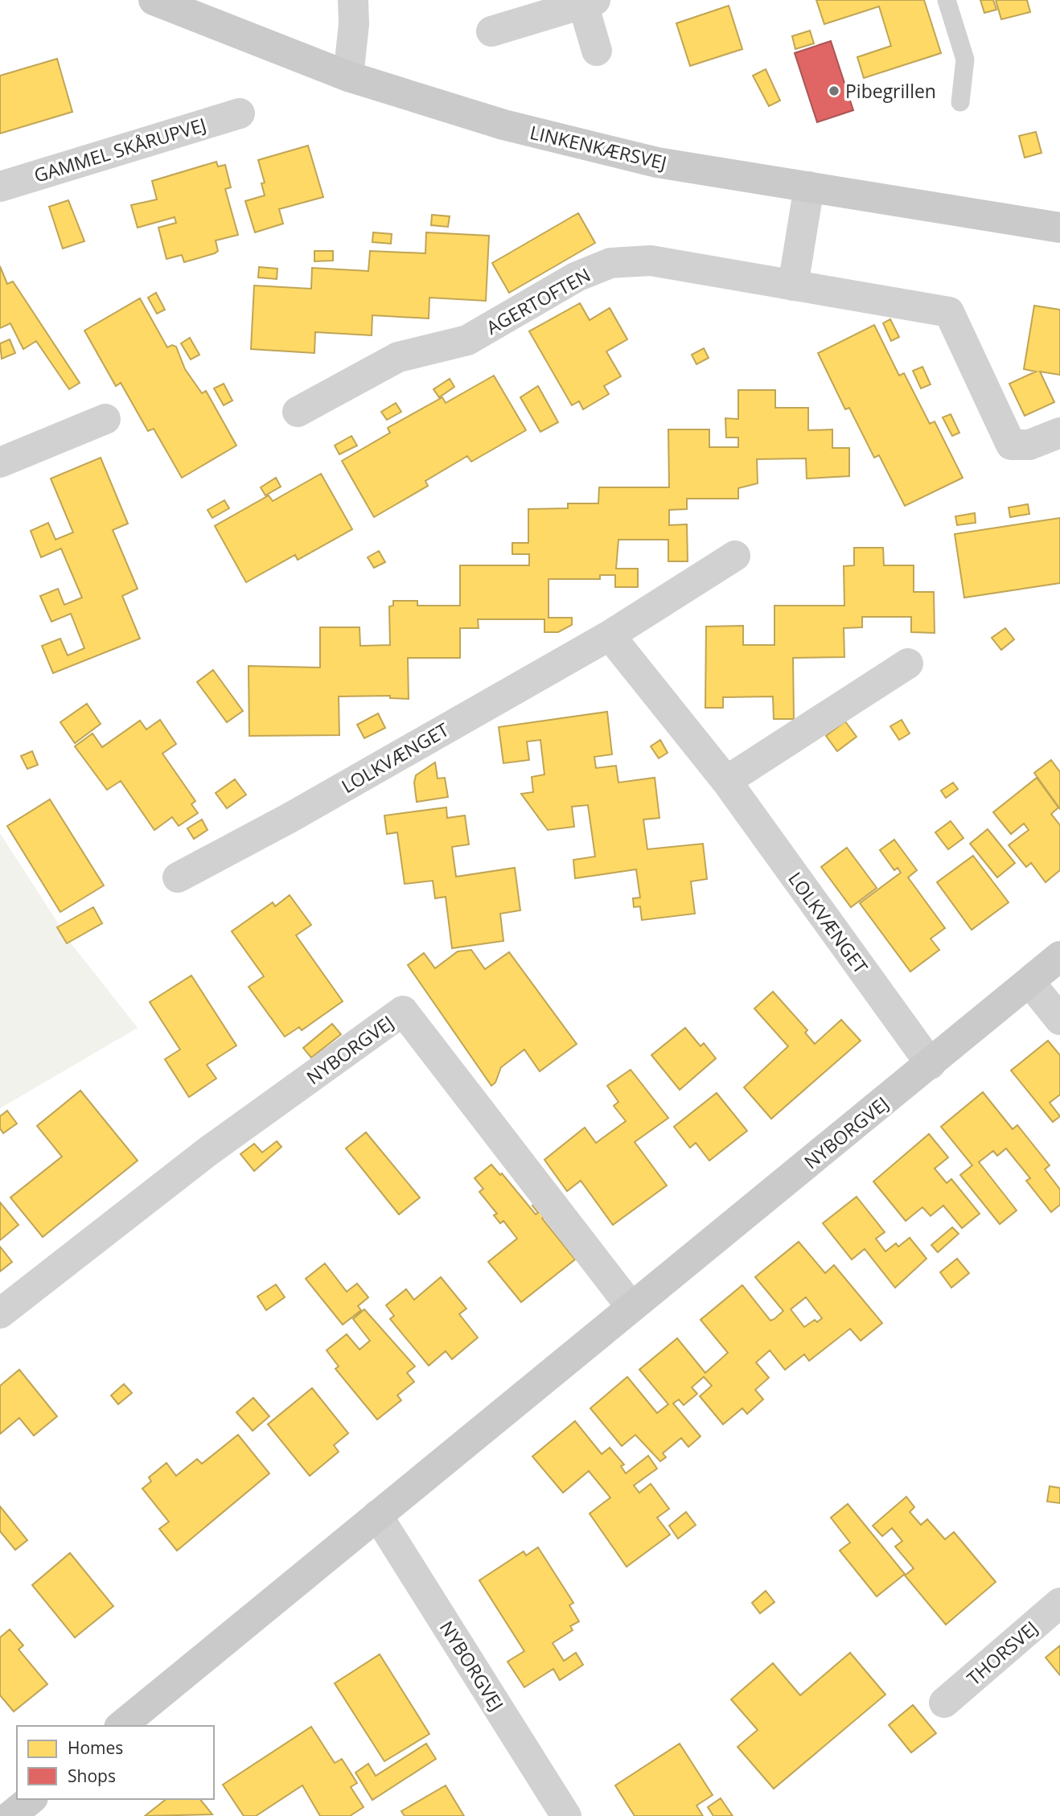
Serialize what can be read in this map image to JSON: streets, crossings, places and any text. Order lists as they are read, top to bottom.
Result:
{
  "streets": {
    "street": [
      "LINKENKÆRSVEJ",
      "GAMMEL SKÅRUPVEJ",
      "AGERTOFTEN",
      "LOLKVÆNGET",
      "NYBORGVEJ",
      "THORSVEJ"
    ]
  },
  "crossings": [
    ["LOLKVÆNGET", "NYBORGVEJ"]
  ],
  "places": ["Pibegrillen"],
  "legend": ["Homes", "Shops"]
}
